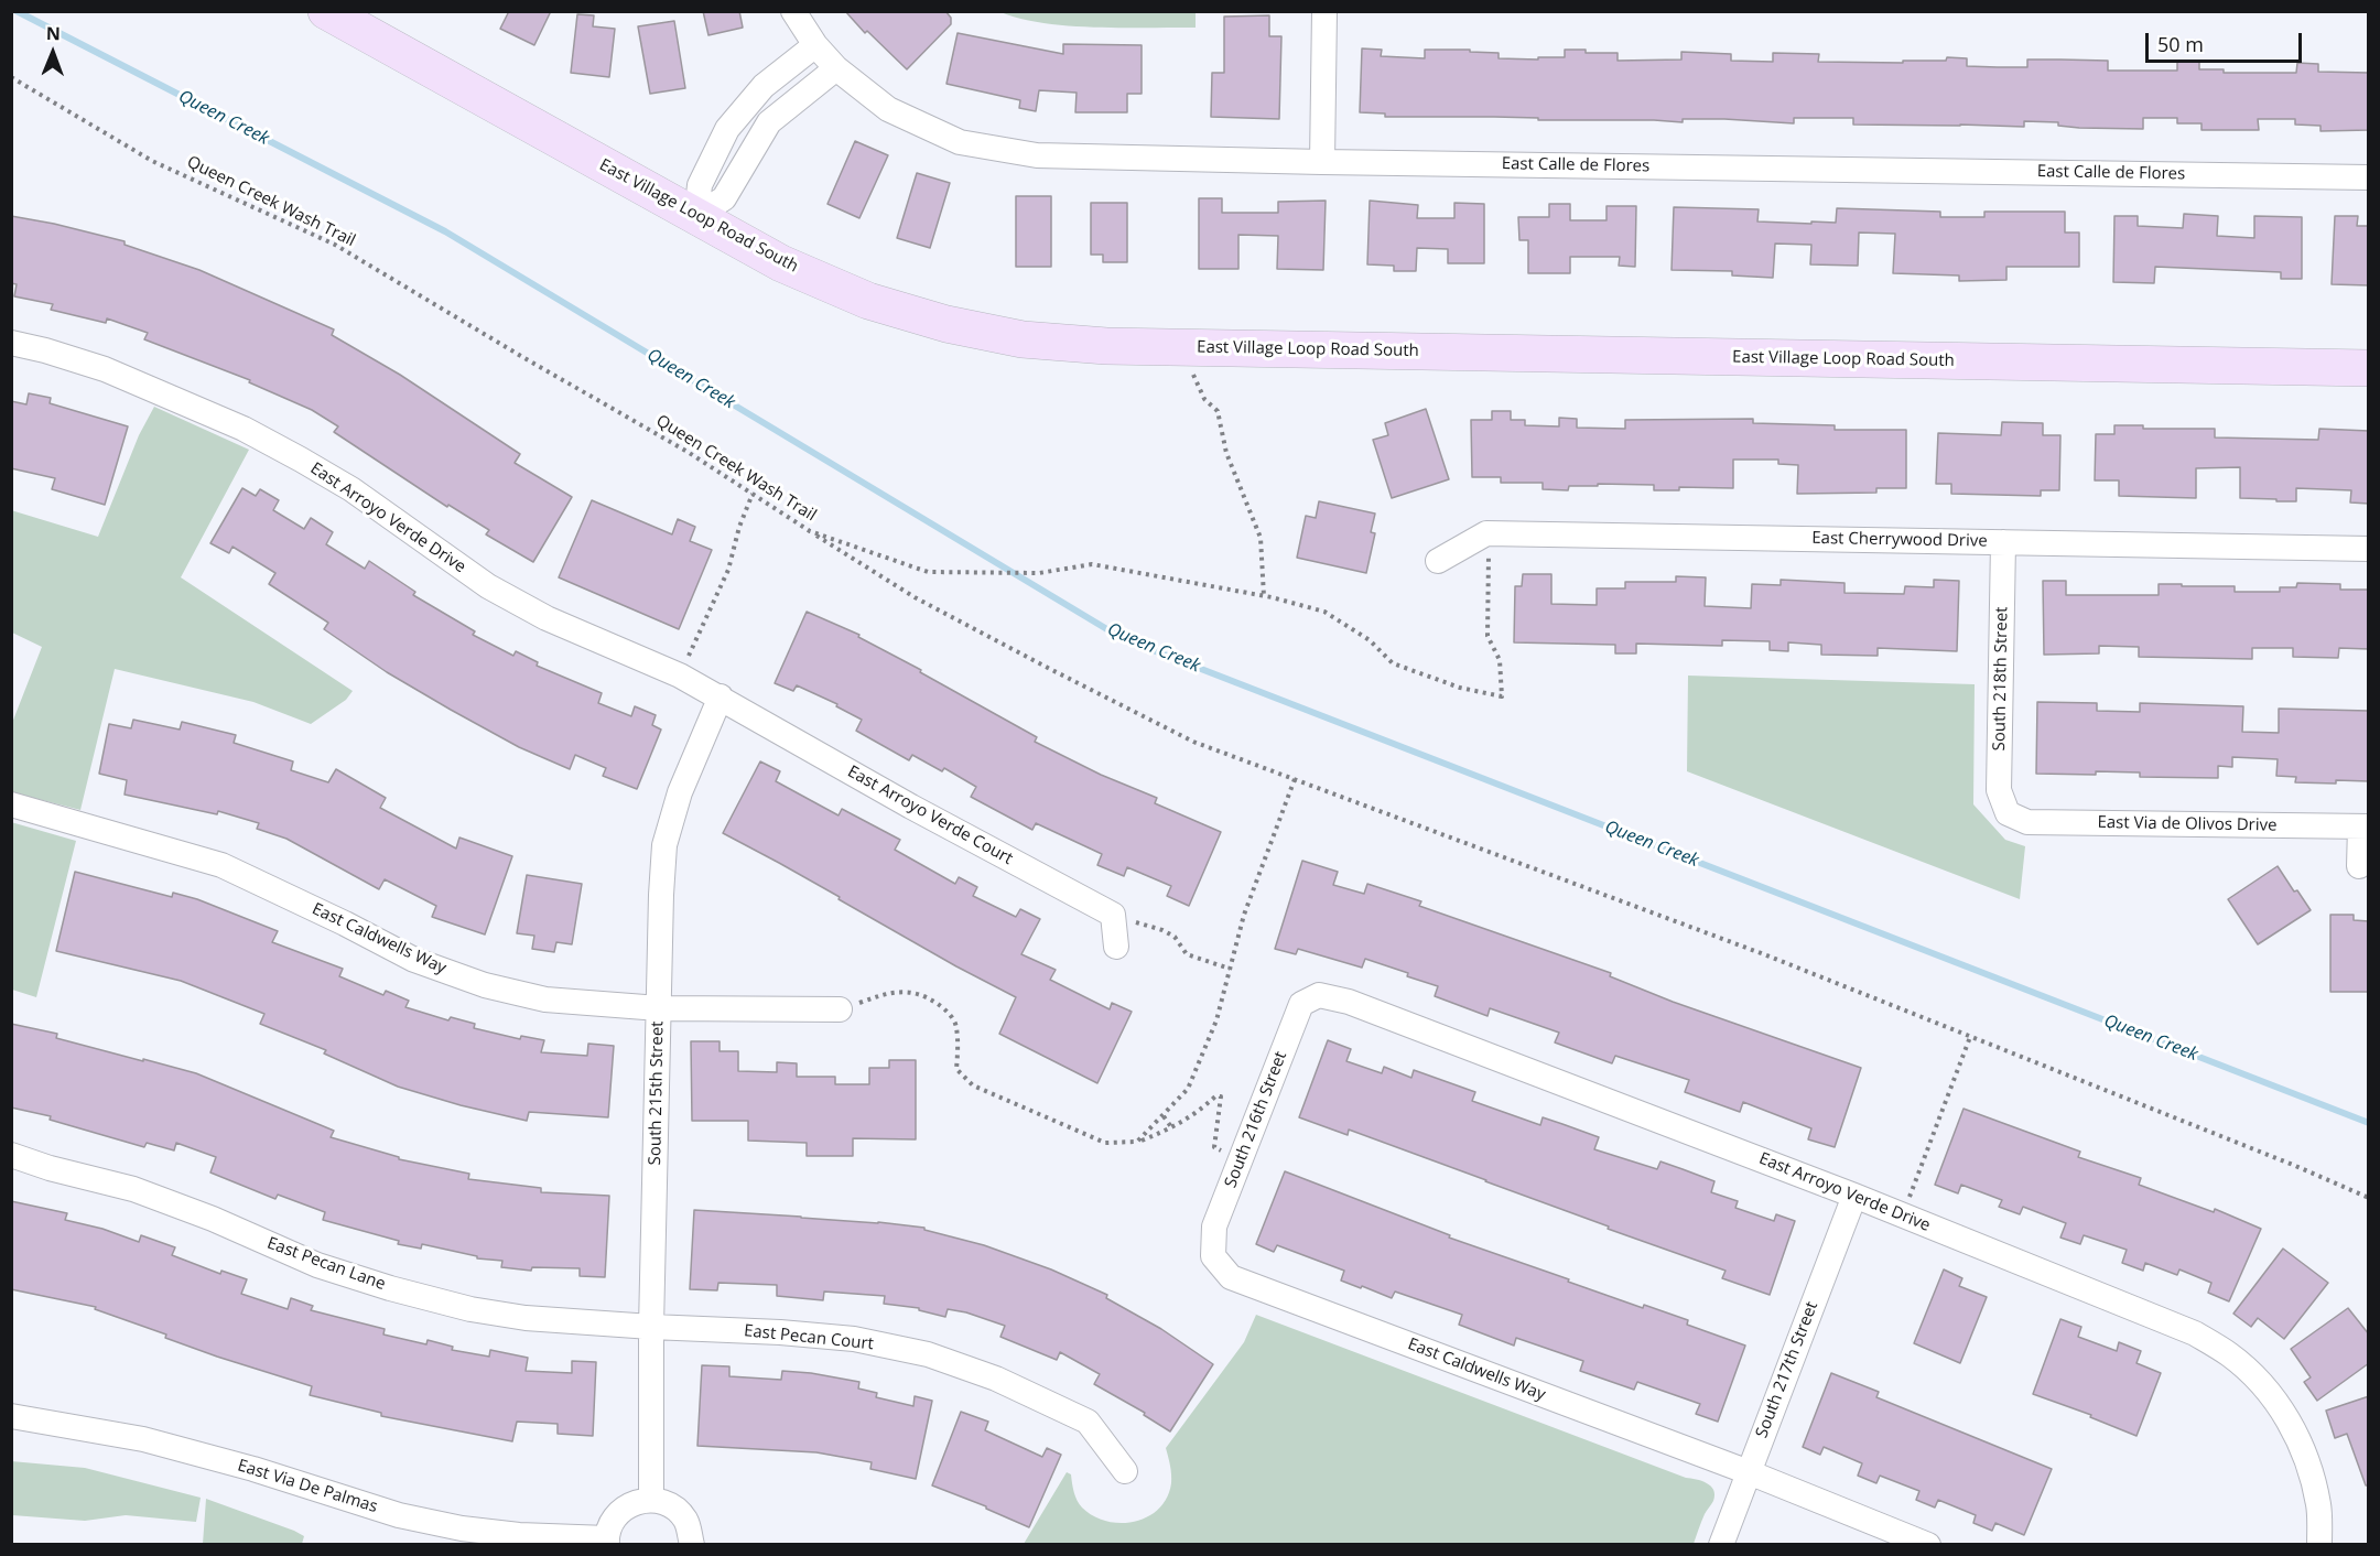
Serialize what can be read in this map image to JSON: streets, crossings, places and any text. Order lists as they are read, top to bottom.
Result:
{
  "streets": {
    "street": [
      "East Calle de Flores",
      "East Village Loop Road South",
      "East Arroyo Verde Drive",
      "East Cherrywood Drive",
      "South 218th Street",
      "East Arroyo Verde Court",
      "East Via de Olivos Drive",
      "East Caldwells Way",
      "South 215th Street",
      "South 216th Street",
      "East Pecan Lane",
      "East Pecan Court",
      "South 217th Street",
      "East Via De Palmas"
    ],
    "path": ["Queen Creek Wash Trail"]
  },
  "crossings": [
    ["Queen Creek Wash Trail", "East Cherrywood Drive"],
    ["East Arroyo Verde Drive", "East Arroyo Verde Court"],
    ["East Arroyo Verde Drive", "South 215th Street"],
    ["East Arroyo Verde Drive", "South 216th Street"],
    ["East Arroyo Verde Drive", "South 217th Street"],
    ["East Cherrywood Drive", "South 218th Street"],
    ["South 218th Street", "East Via de Olivos Drive"],
    ["East Arroyo Verde Court", "South 215th Street"],
    ["East Caldwells Way", "South 215th Street"],
    ["East Caldwells Way", "South 216th Street"],
    ["East Caldwells Way", "South 217th Street"],
    ["South 215th Street", "East Pecan Lane"],
    ["South 215th Street", "East Pecan Court"],
    ["South 215th Street", "East Via De Palmas"],
    ["East Pecan Lane", "East Pecan Court"]
  ],
  "water": ["Queen Creek"],
  "scale_bar": "50 m",
  "north": "top"
}
